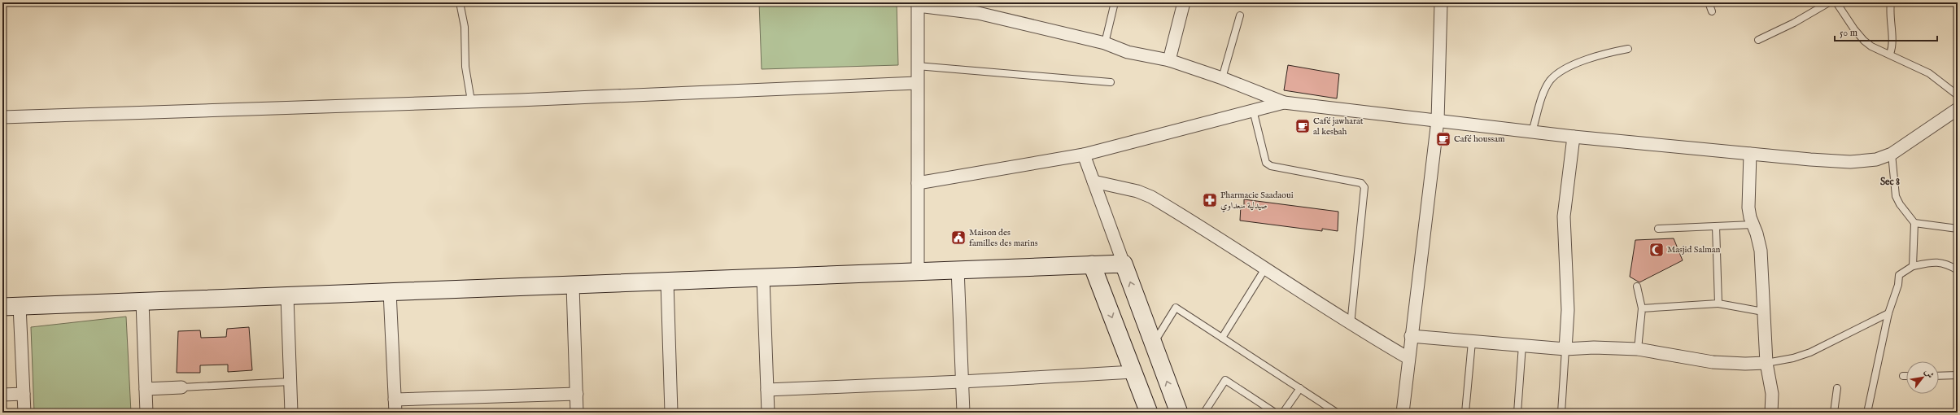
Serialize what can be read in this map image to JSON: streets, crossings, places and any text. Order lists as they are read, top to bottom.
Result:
{
  "districts": ["Sec 8"],
  "places": {
    "cafe": ["Café jawharat al kesbah", "Café houssam"],
    "pharmacy": ["Pharmacie Saadaoui صيدلية سعداوي"],
    "public building": ["Maison des familles des marins"],
    "mosque": ["Masjid Salman"]
  },
  "scale_bar": "50 m",
  "north": "top right"
}
